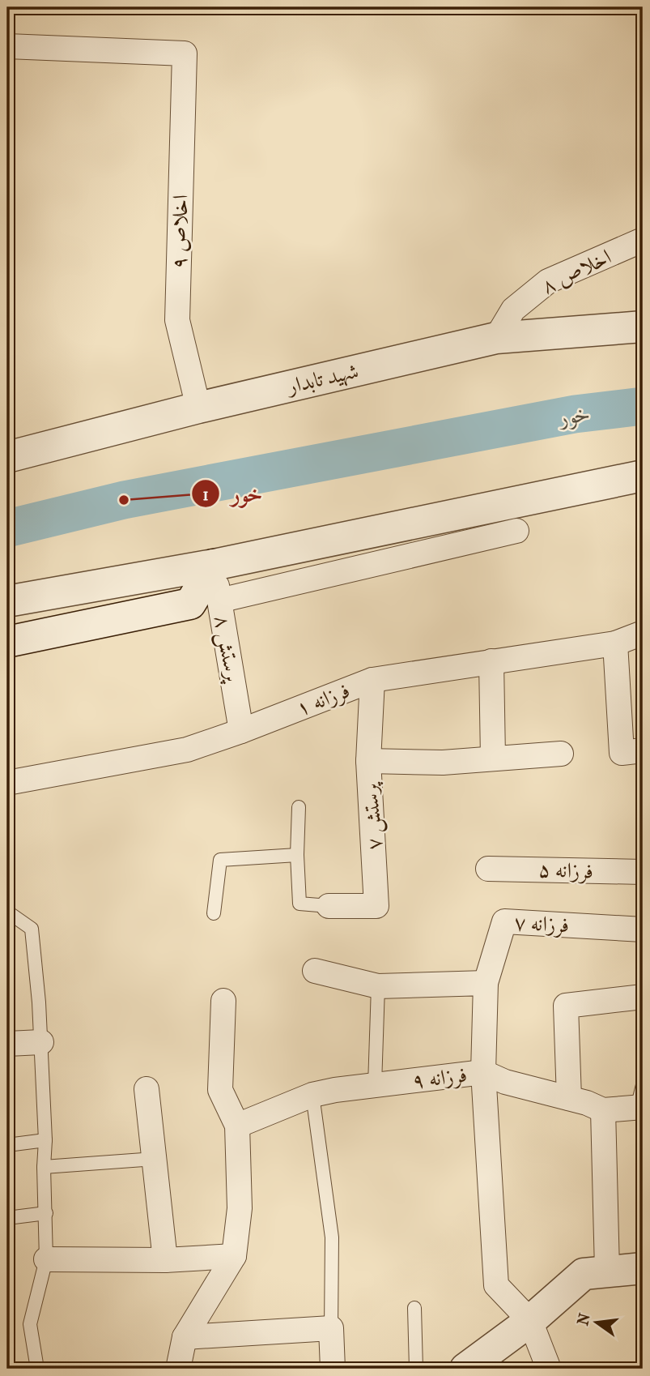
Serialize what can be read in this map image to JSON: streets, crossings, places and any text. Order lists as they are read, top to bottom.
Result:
{
  "streets": {
    "street": [
      "اخلاص ۹",
      "اخلاص ۸",
      "شهید تابدار",
      "پرستش ۸",
      "فرزانه ۱",
      "پرستش ۷",
      "فرزانه ۵",
      "فرزانه ۷",
      "فرزانه ۹"
    ]
  },
  "crossings": [
    ["اخلاص ۹", "شهید تابدار"],
    ["اخلاص ۸", "شهید تابدار"],
    ["پرستش ۸", "فرزانه ۱"],
    ["فرزانه ۱", "پرستش ۷"]
  ],
  "water": ["خور"],
  "places": ["خور"],
  "north": "left"
}
